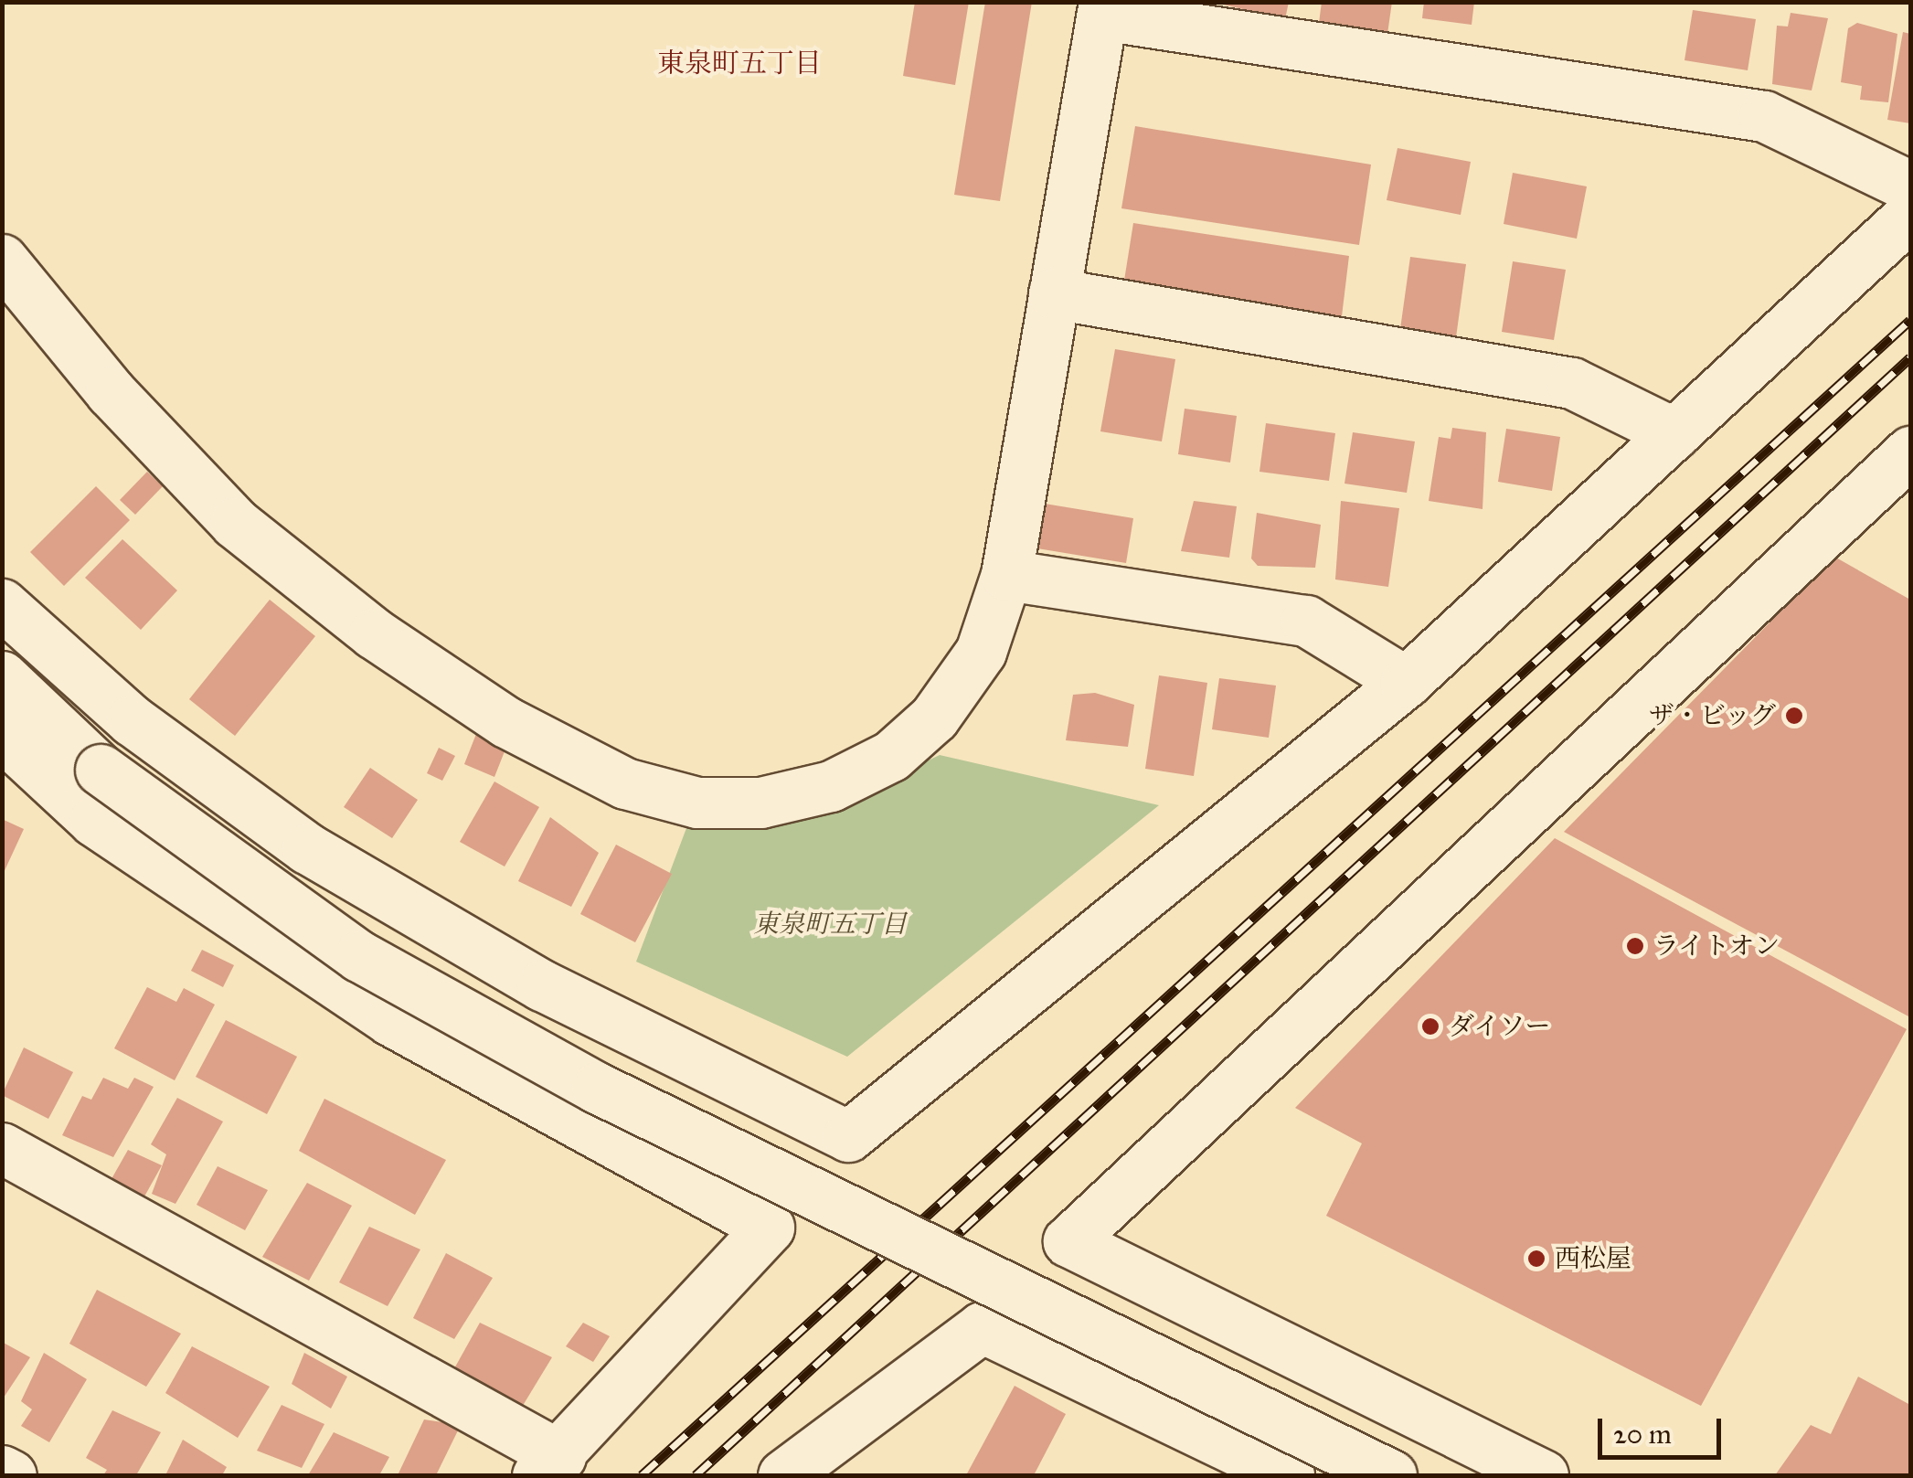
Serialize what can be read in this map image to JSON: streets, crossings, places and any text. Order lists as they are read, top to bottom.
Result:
{
  "districts": ["東泉町五丁目"],
  "parks": ["東泉町五丁目"],
  "places": [
    "ザ・ビッグ",
    "ライトオン",
    "ダイソー",
    "西松屋"
  ],
  "scale_bar": "20 m"
}
